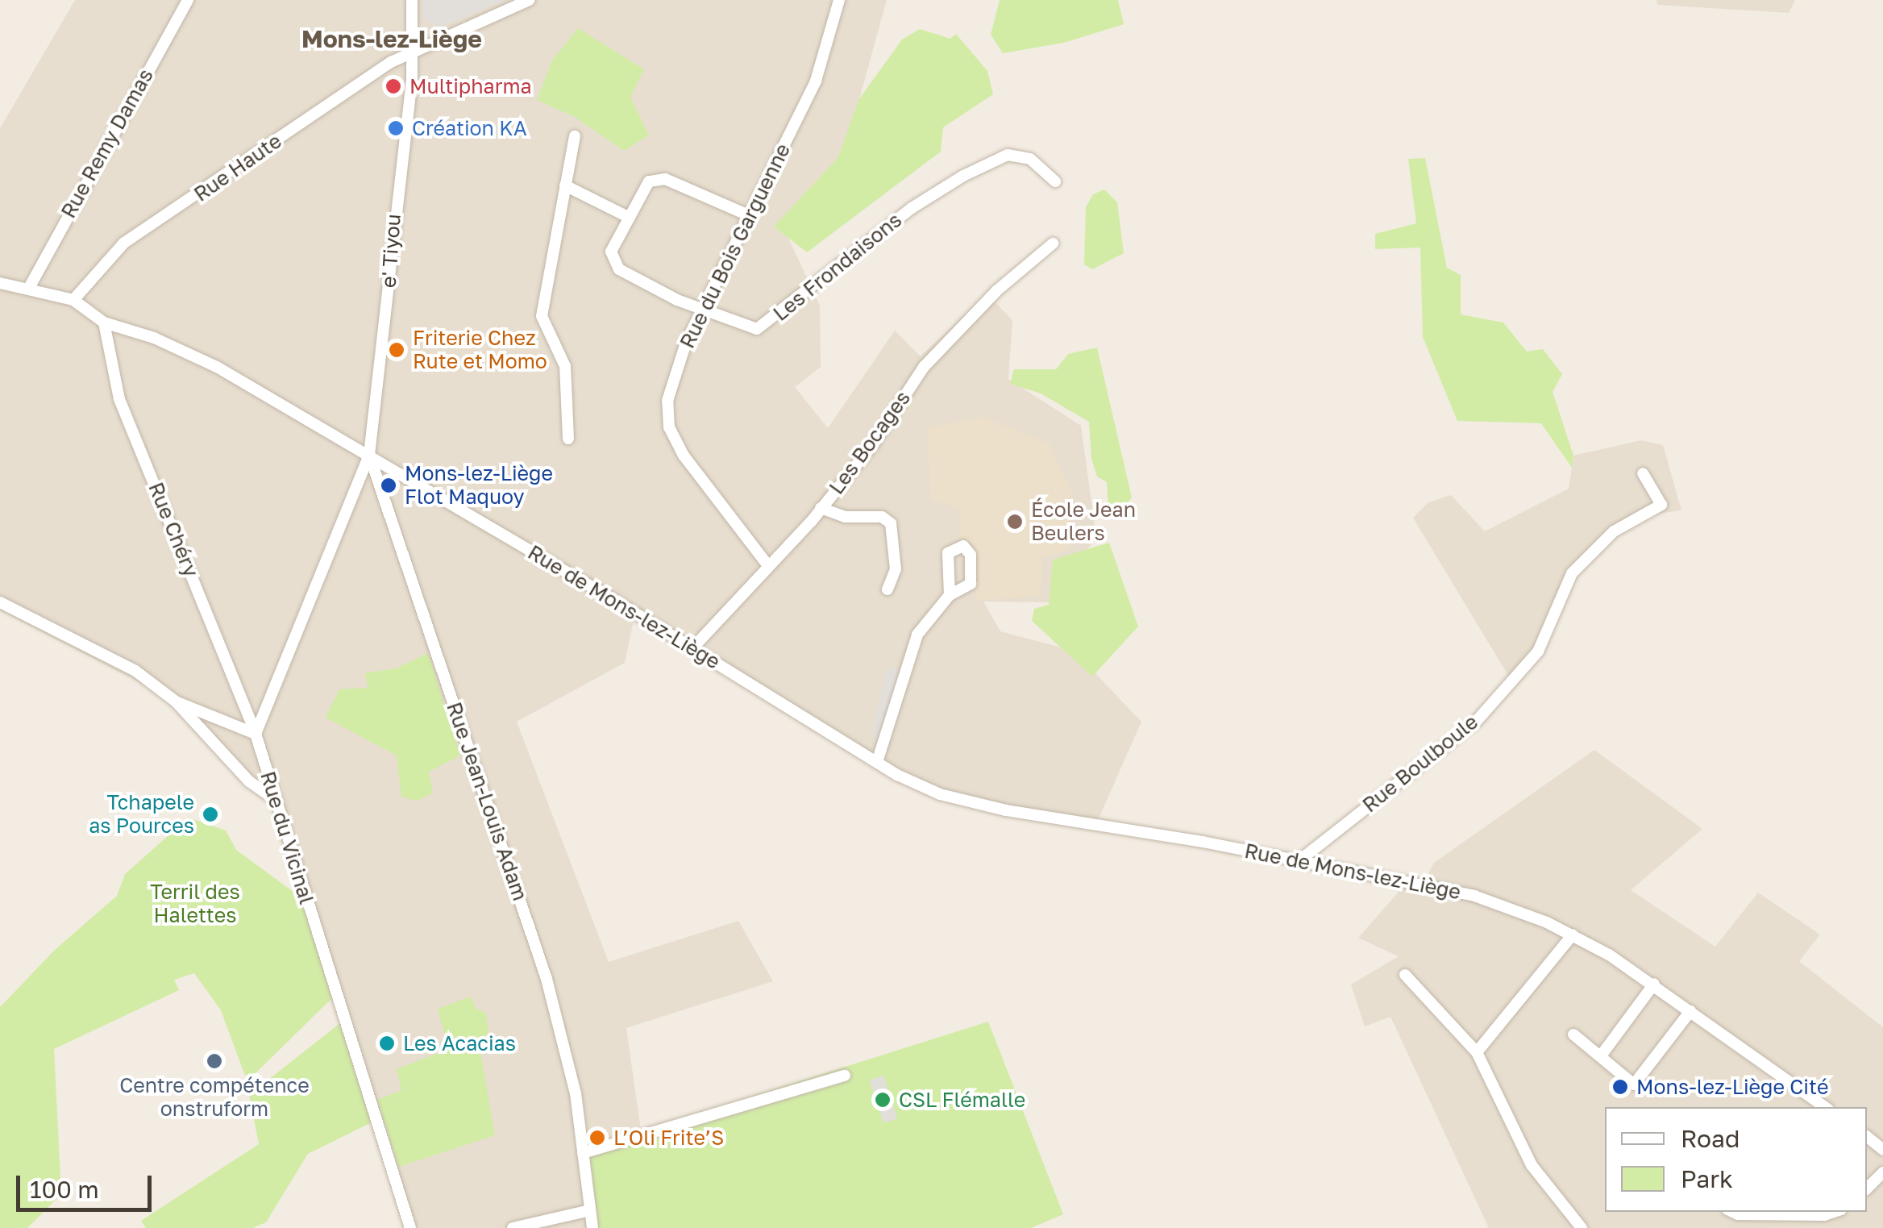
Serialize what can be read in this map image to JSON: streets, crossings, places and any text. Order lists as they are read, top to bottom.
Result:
{
  "streets": {
    "street": [
      "Rue Remy Damas",
      "Rue Haute",
      "Rue du Bois Garguenne",
      "e' Tiyou",
      "Les Frondaisons",
      "Les Bocages",
      "Rue Chéry",
      "Rue de Mons-lez-Liège",
      "Rue Boulboule",
      "Rue Jean-Louis Adam",
      "Rue du Vicinal"
    ]
  },
  "crossings": [
    ["Rue Haute", "e' Tiyou"],
    ["Rue du Bois Garguenne", "Les Frondaisons"],
    ["Rue du Bois Garguenne", "Les Bocages"],
    ["e' Tiyou", "Rue de Mons-lez-Liège"],
    ["e' Tiyou", "Rue Jean-Louis Adam"],
    ["Les Bocages", "Rue de Mons-lez-Liège"],
    ["Rue Chéry", "Rue de Mons-lez-Liège"],
    ["Rue Chéry", "Rue du Vicinal"],
    ["Rue de Mons-lez-Liège", "Rue Boulboule"],
    ["Rue de Mons-lez-Liège", "Rue Jean-Louis Adam"]
  ],
  "districts": ["Mons-lez-Liège"],
  "parks": ["Terril des Halettes"],
  "places": [
    "Multipharma",
    "Création KA",
    "Friterie Chez Rute et Momo",
    "Mons-lez-Liège Flot Maquoy",
    "École Jean Beulers",
    "Tchapele as Pources",
    "Les Acacias",
    "Centre compétence onstruform",
    "Mons-lez-Liège Cité",
    "CSL Flémalle",
    "L’Oli Frite’S"
  ],
  "legend": ["Road", "Park"],
  "scale_bar": "100 m"
}
